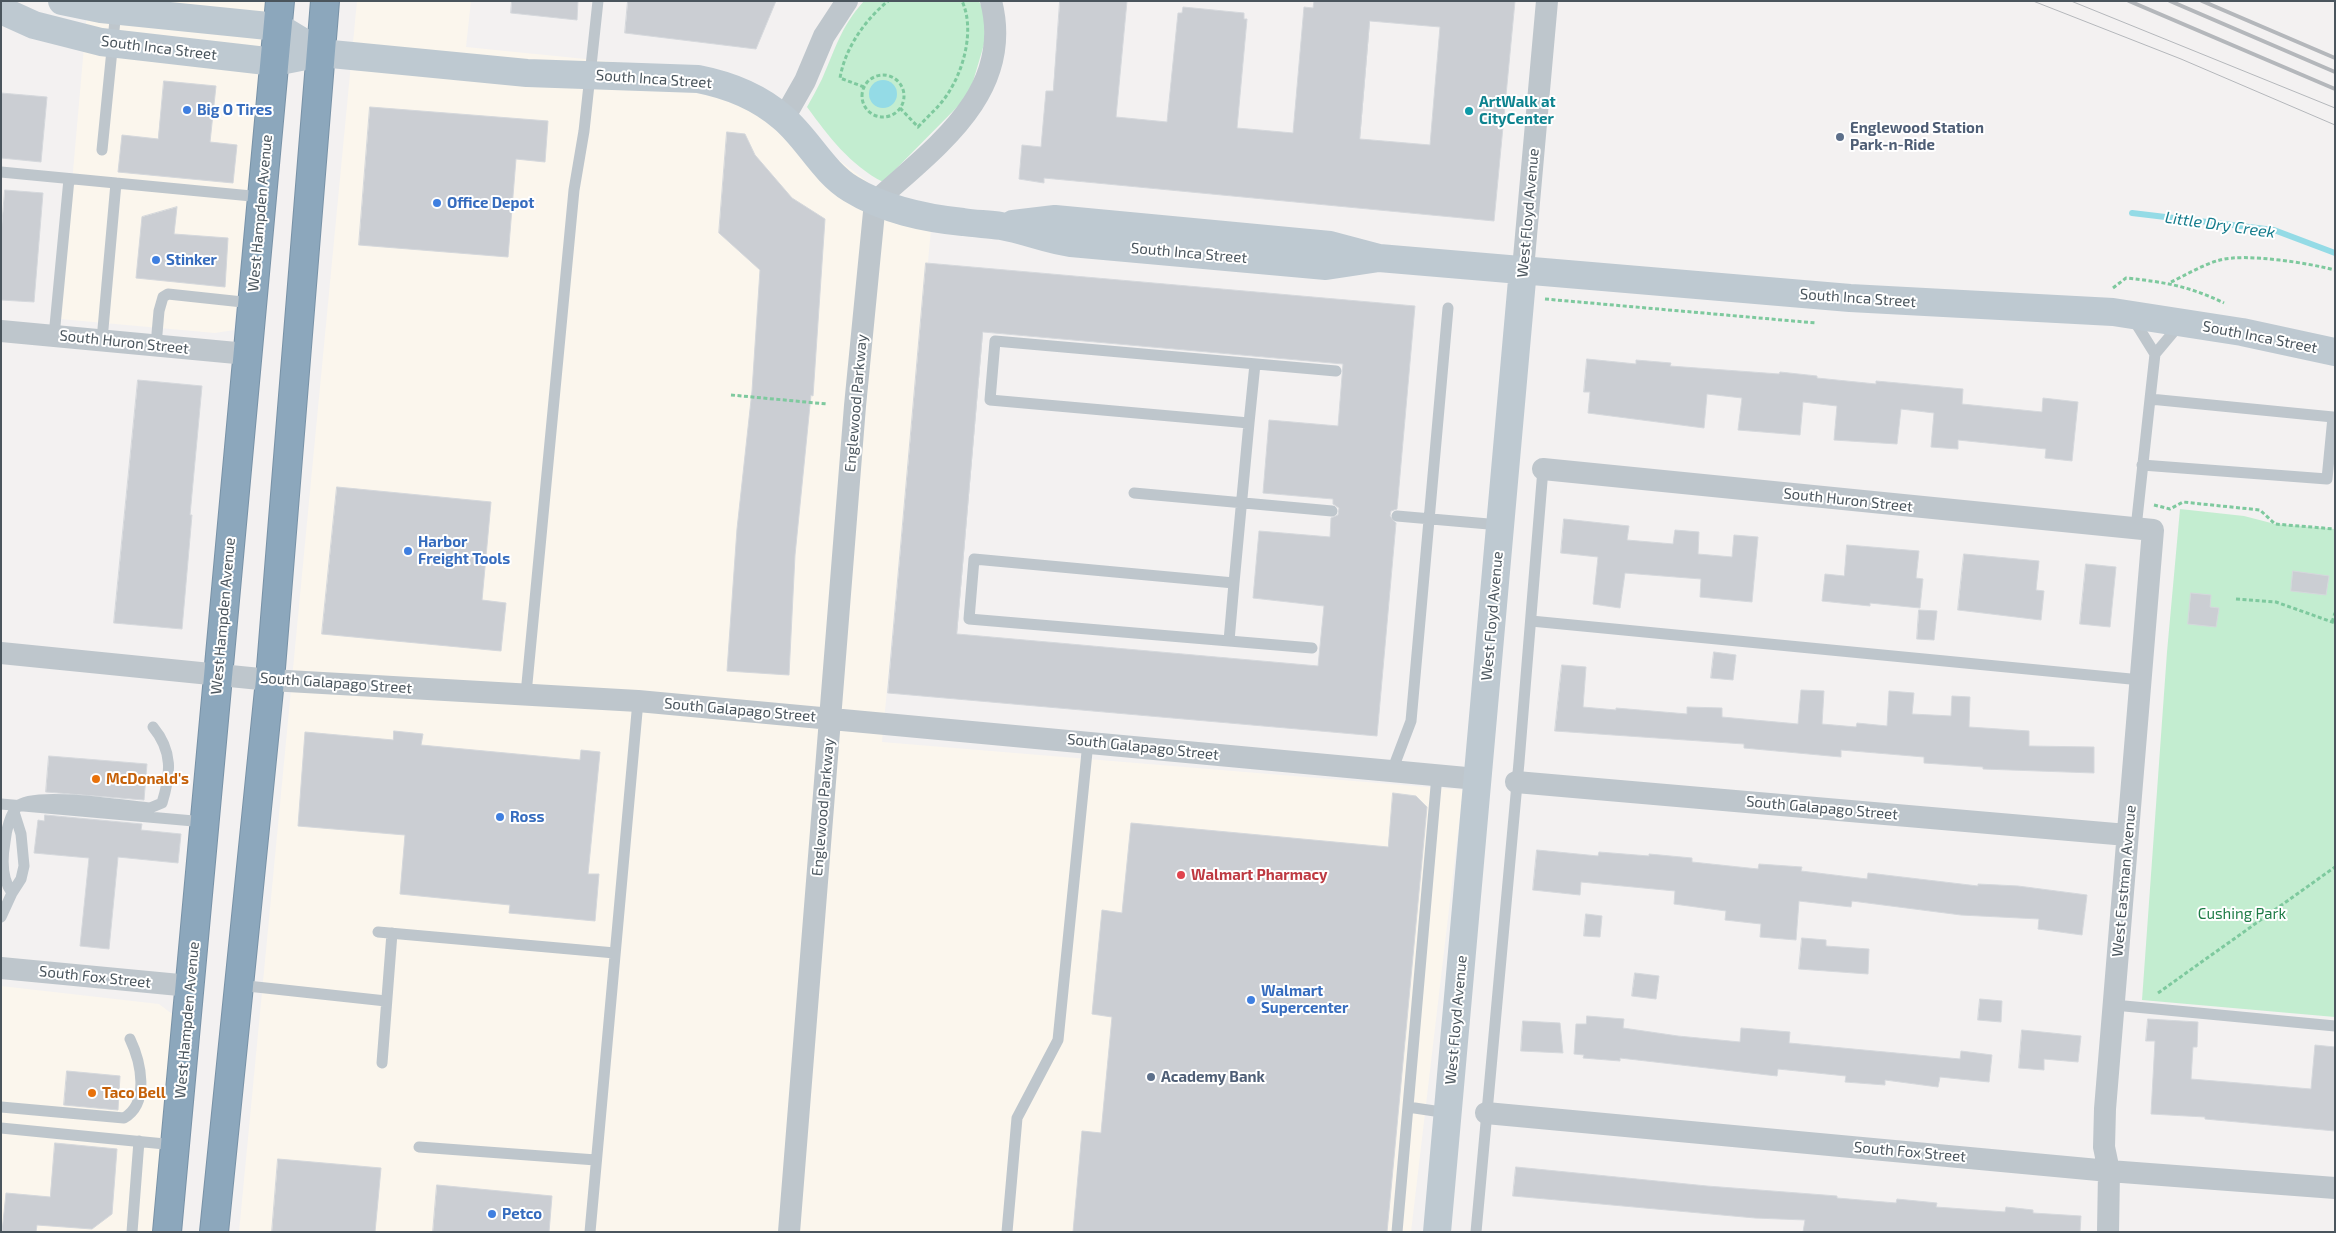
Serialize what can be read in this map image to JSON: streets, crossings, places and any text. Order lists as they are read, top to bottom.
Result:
{
  "streets": {
    "highway": ["West Hampden Avenue"],
    "street": [
      "South Inca Street",
      "West Floyd Avenue",
      "South Huron Street",
      "Englewood Parkway",
      "South Galapago Street",
      "West Eastman Avenue",
      "South Fox Street"
    ]
  },
  "crossings": [
    ["South Inca Street", "West Hampden Avenue"],
    ["South Inca Street", "West Floyd Avenue"],
    ["South Inca Street", "Englewood Parkway"],
    ["West Hampden Avenue", "South Huron Street"],
    ["West Hampden Avenue", "South Galapago Street"],
    ["West Hampden Avenue", "South Fox Street"],
    ["West Floyd Avenue", "South Galapago Street"],
    ["South Huron Street", "West Eastman Avenue"],
    ["Englewood Parkway", "South Galapago Street"],
    ["South Galapago Street", "West Eastman Avenue"],
    ["West Eastman Avenue", "South Fox Street"]
  ],
  "water": ["Little Dry Creek"],
  "parks": ["Cushing Park"],
  "places": [
    "Big O Tires",
    "ArtWalk at CityCenter",
    "Englewood Station Park-n-Ride",
    "Office Depot",
    "Stinker",
    "Harbor Freight Tools",
    "McDonald's",
    "Ross",
    "Walmart Pharmacy",
    "Walmart Supercenter",
    "Academy Bank",
    "Taco Bell",
    "Petco"
  ]
}
